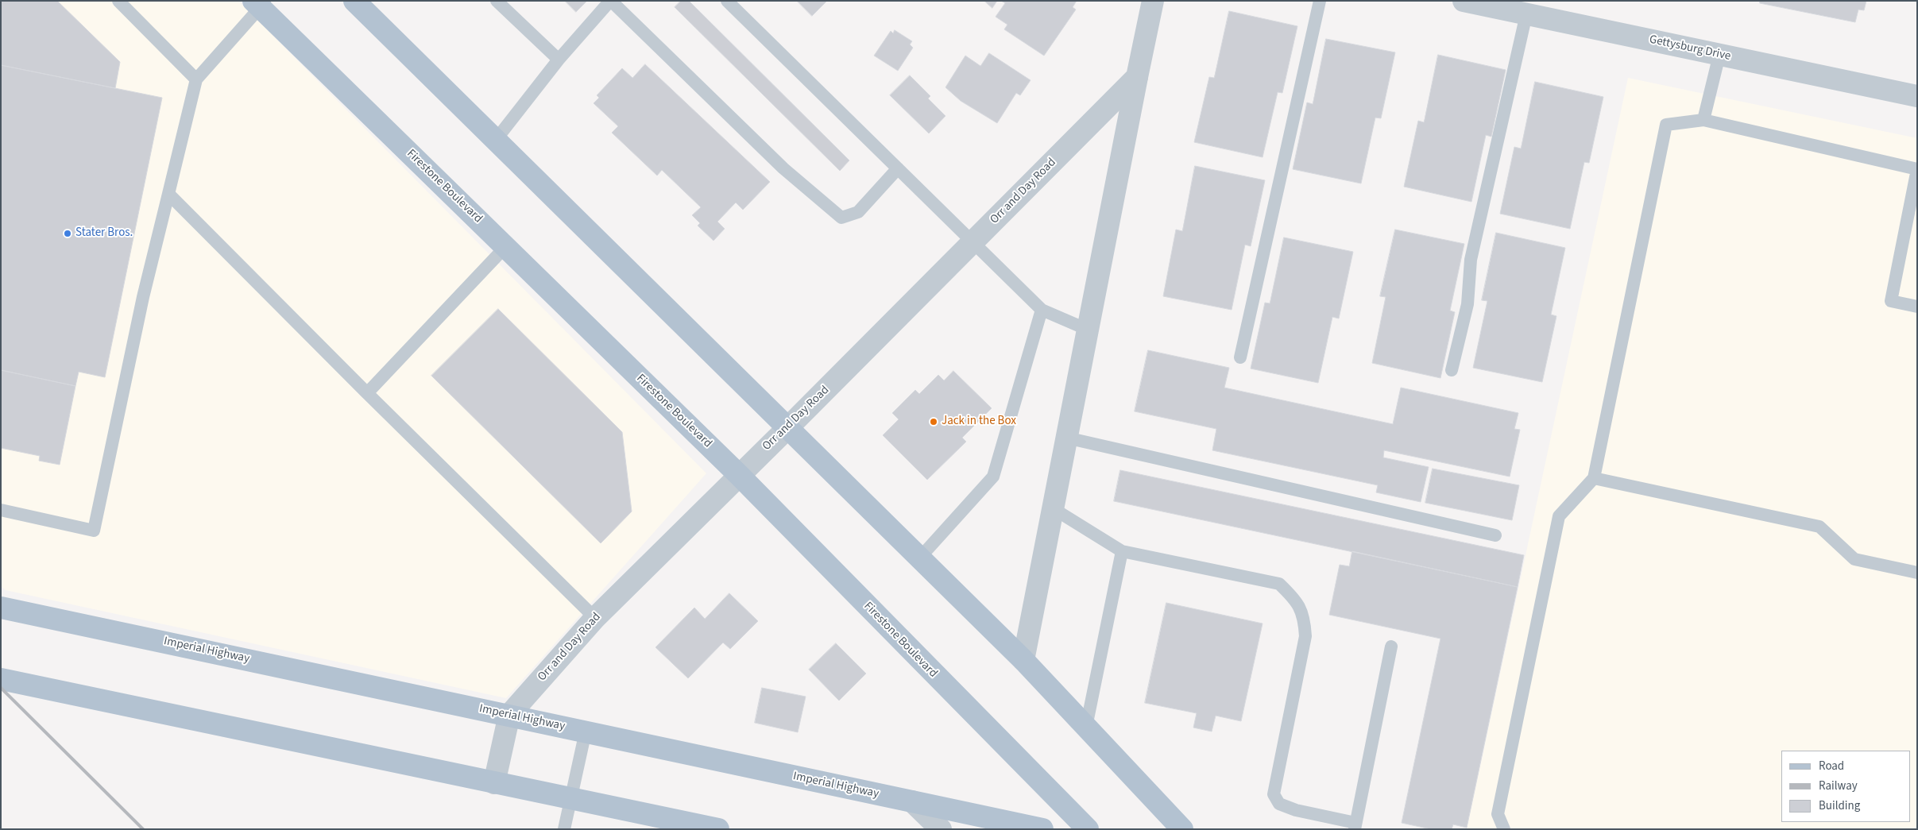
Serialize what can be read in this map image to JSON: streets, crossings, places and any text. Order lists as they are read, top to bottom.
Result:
{
  "streets": {
    "main road": ["Firestone Boulevard", "Imperial Highway"],
    "street": ["Gettysburg Drive", "Orr and Day Road"]
  },
  "crossings": [
    ["Firestone Boulevard", "Orr and Day Road"],
    ["Orr and Day Road", "Imperial Highway"]
  ],
  "places": ["Stater Bros.", "Jack in the Box"],
  "legend": ["Road", "Railway", "Building"]
}
